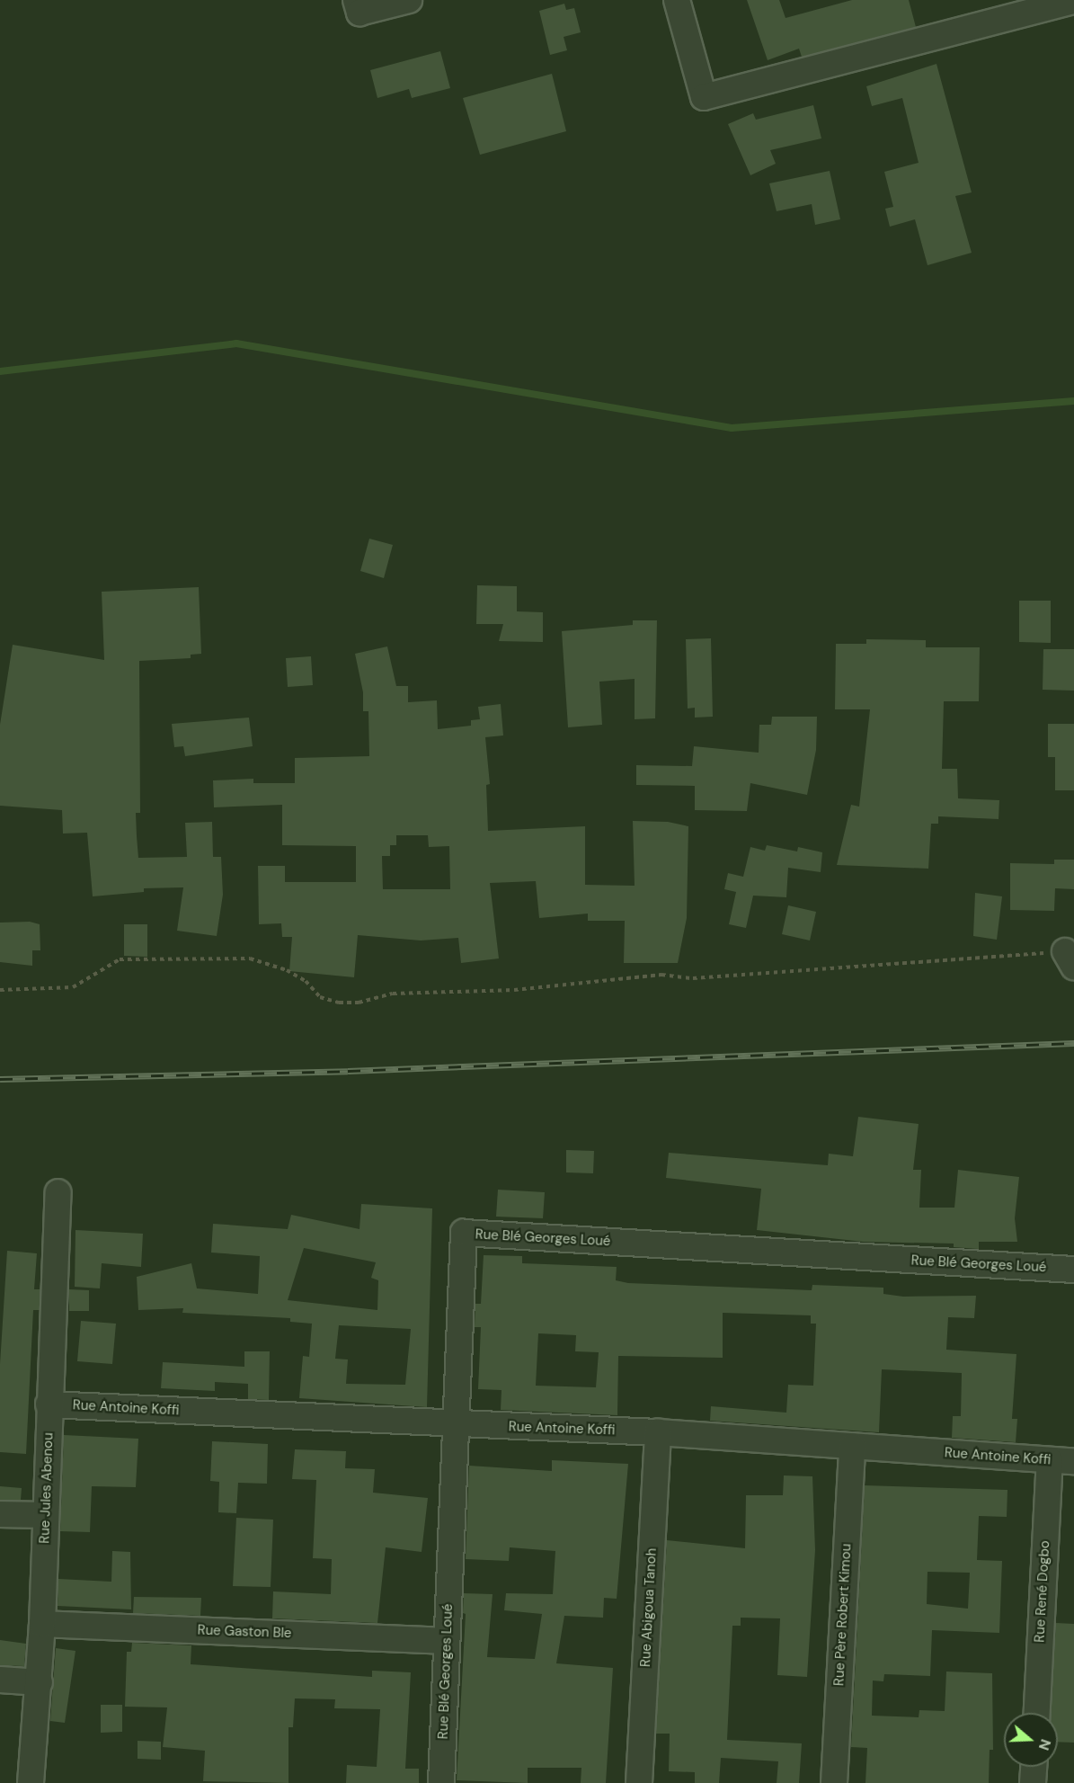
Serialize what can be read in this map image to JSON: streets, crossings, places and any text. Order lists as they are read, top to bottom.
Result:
{
  "streets": {
    "street": [
      "Rue Blé Georges Loué",
      "Rue Antoine Koffi",
      "Rue Jules Abenou",
      "Rue René Dogbo",
      "Rue Abigoua Tanoh",
      "Rue Père Robert Kimou",
      "Rue Gaston Ble"
    ]
  },
  "crossings": [
    ["Rue Blé Georges Loué", "Rue Antoine Koffi"],
    ["Rue Blé Georges Loué", "Rue Gaston Ble"],
    ["Rue Antoine Koffi", "Rue Jules Abenou"],
    ["Rue Antoine Koffi", "Rue René Dogbo"],
    ["Rue Antoine Koffi", "Rue Abigoua Tanoh"],
    ["Rue Antoine Koffi", "Rue Père Robert Kimou"],
    ["Rue Jules Abenou", "Rue Gaston Ble"]
  ],
  "north": "right"
}
